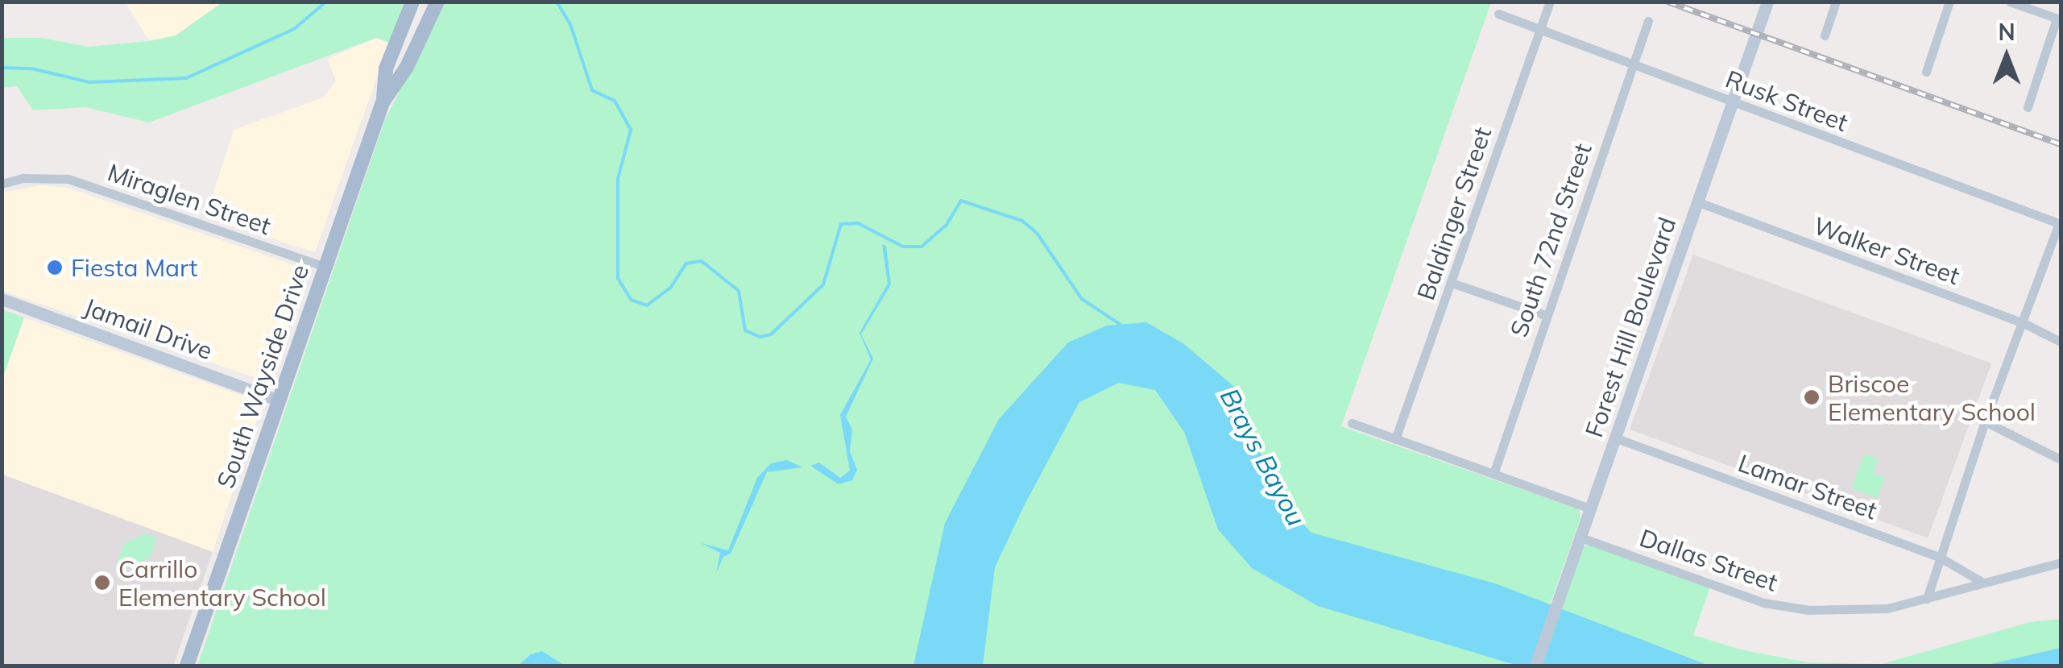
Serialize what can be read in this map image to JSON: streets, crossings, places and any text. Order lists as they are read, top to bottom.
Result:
{
  "streets": {
    "main road": ["South Wayside Drive"],
    "street": [
      "Rusk Street",
      "Miraglen Street",
      "Baldinger Street",
      "South 72nd Street",
      "Walker Street",
      "Forest Hill Boulevard",
      "Jamail Drive",
      "Lamar Street",
      "Dallas Street"
    ]
  },
  "crossings": [
    ["Rusk Street", "Baldinger Street"],
    ["Rusk Street", "South 72nd Street"],
    ["Rusk Street", "Forest Hill Boulevard"],
    ["Miraglen Street", "South Wayside Drive"],
    ["Walker Street", "Forest Hill Boulevard"],
    ["Forest Hill Boulevard", "Lamar Street"],
    ["Forest Hill Boulevard", "Dallas Street"],
    ["Jamail Drive", "South Wayside Drive"],
    ["Lamar Street", "Dallas Street"]
  ],
  "water": ["Brays Bayou"],
  "places": ["Fiesta Mart", "Briscoe Elementary School", "Carrillo Elementary School"],
  "north": "top"
}
